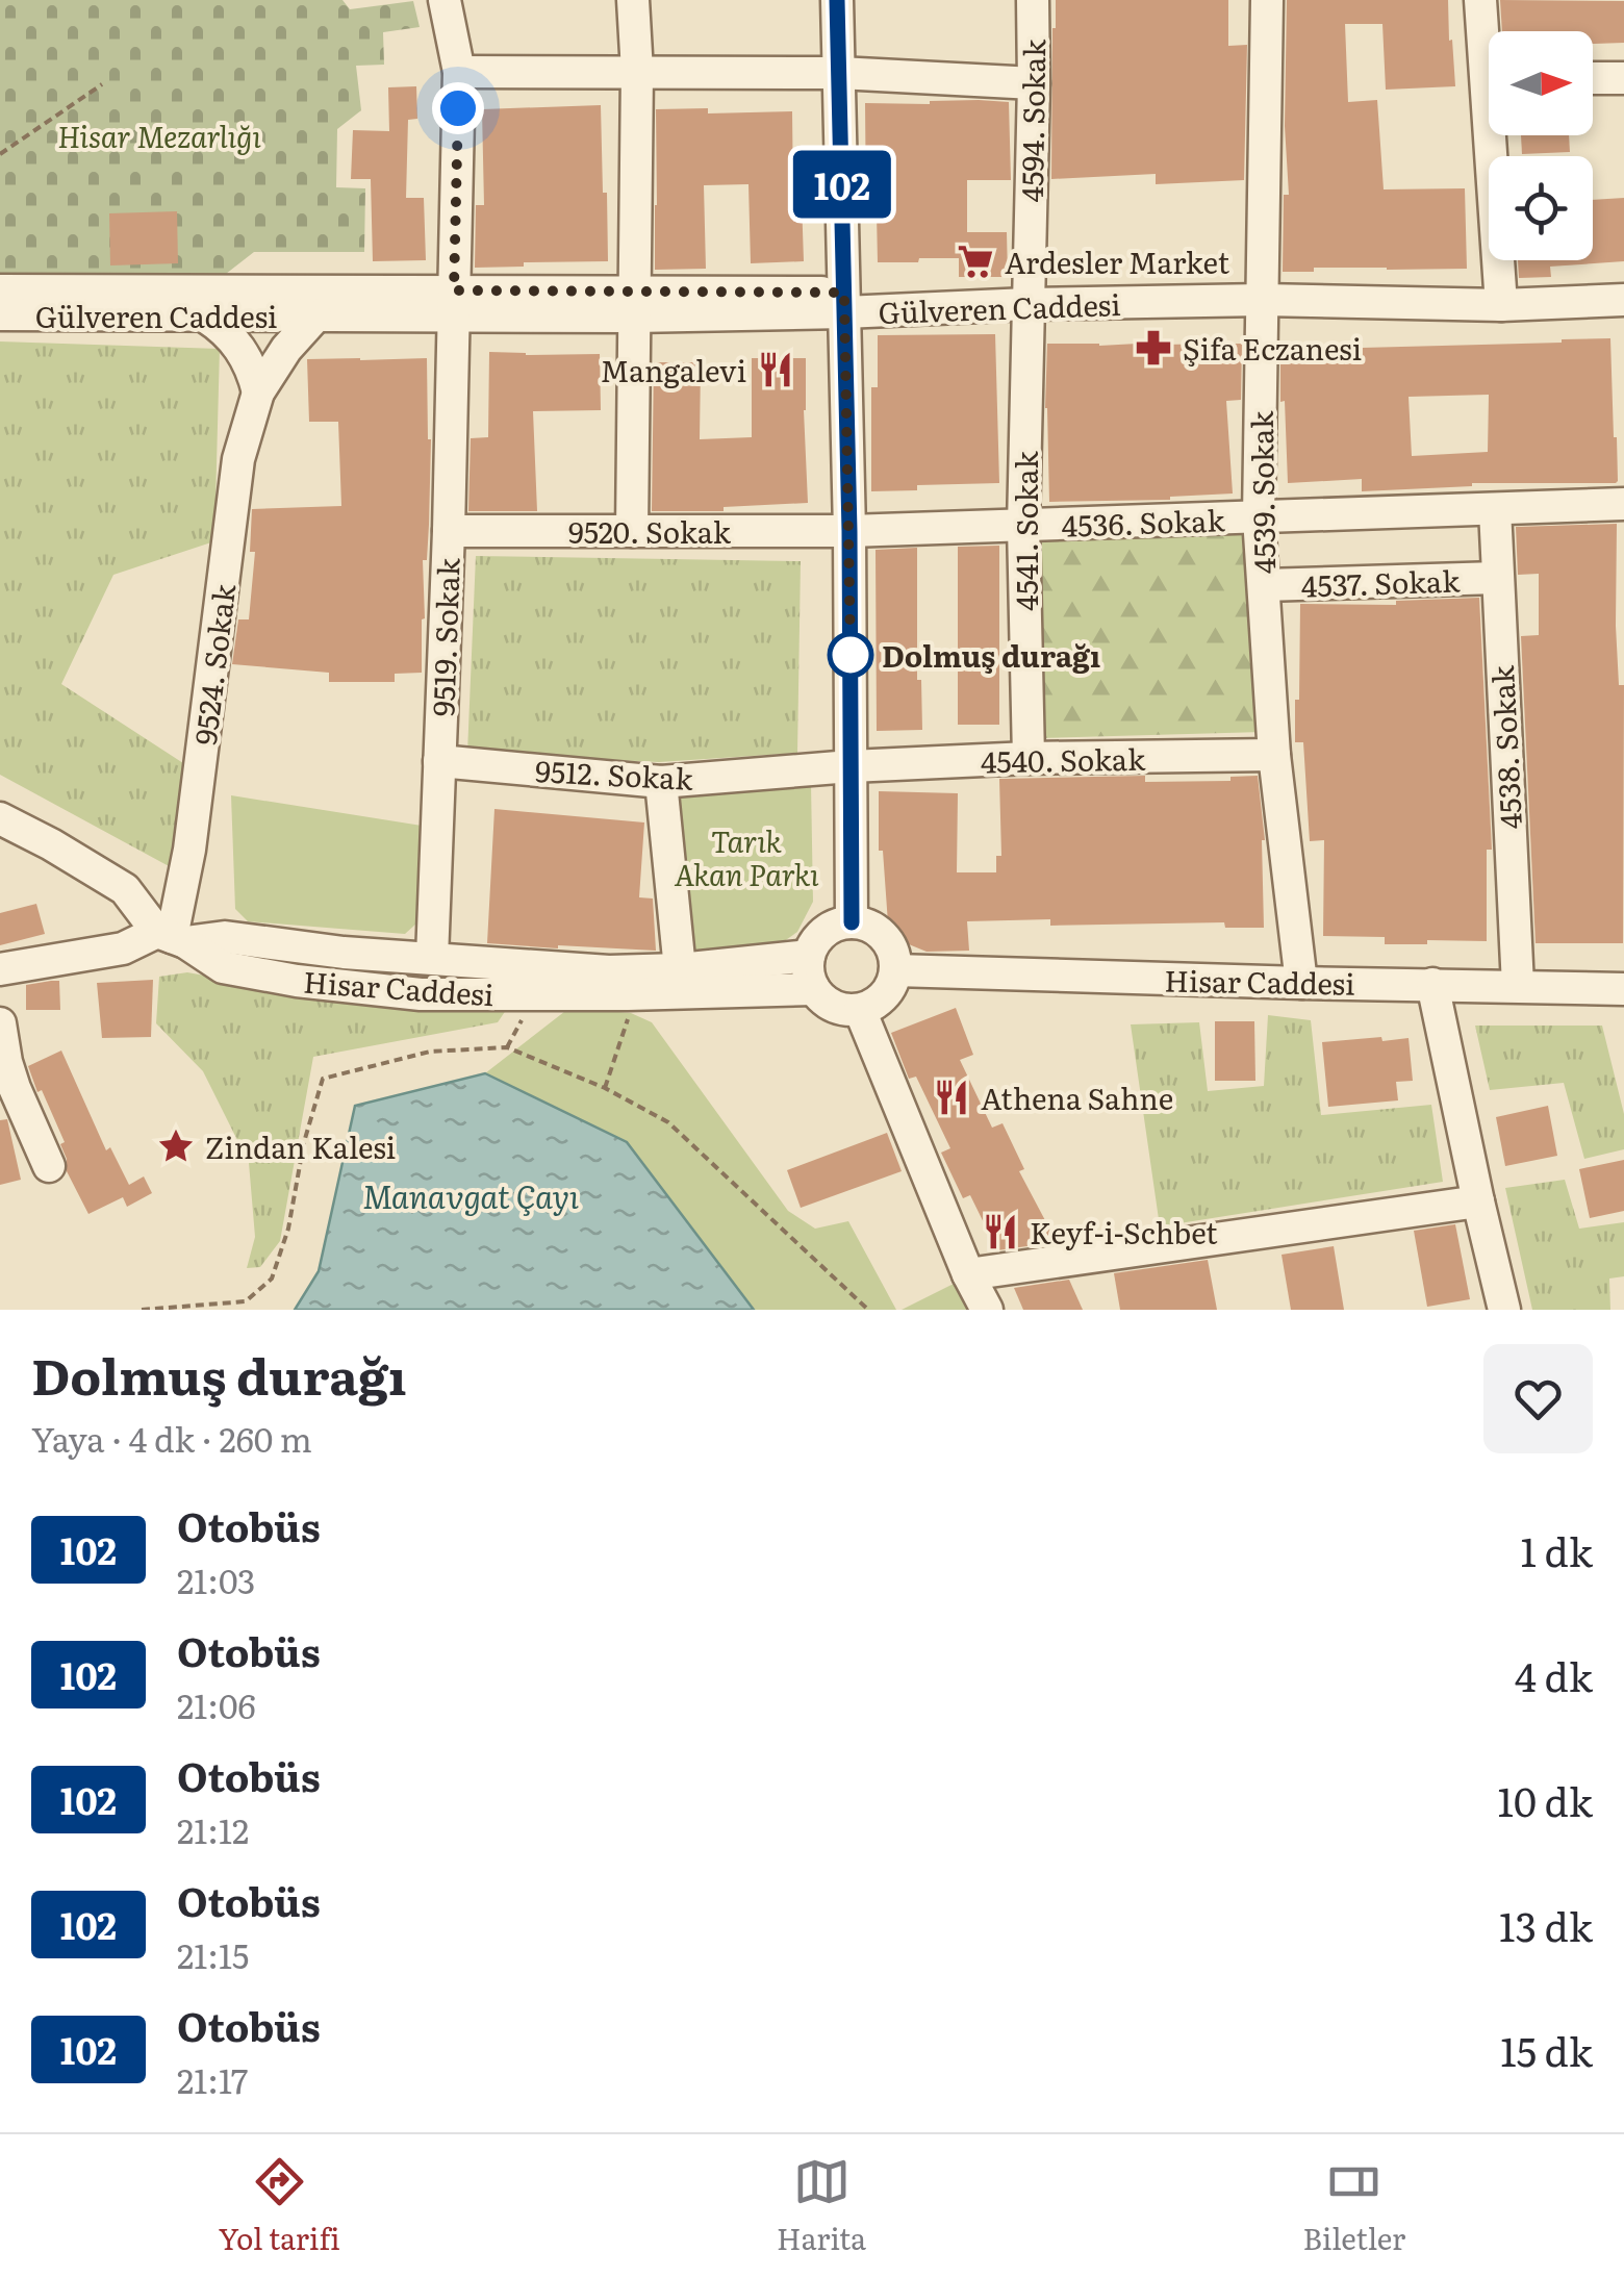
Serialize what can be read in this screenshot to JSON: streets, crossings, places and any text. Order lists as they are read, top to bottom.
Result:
{
  "streets": {
    "street": [
      "4594. Sokak",
      "Gülveren Caddesi",
      "4539. Sokak",
      "4536. Sokak",
      "9520. Sokak",
      "4541. Sokak",
      "4537. Sokak",
      "9519. Sokak",
      "9524. Sokak",
      "4538. Sokak",
      "4540. Sokak",
      "9512. Sokak",
      "Hisar Caddesi"
    ]
  },
  "crossings": [
    ["4594. Sokak", "Gülveren Caddesi"],
    ["4594. Sokak", "4541. Sokak"],
    ["Gülveren Caddesi", "4539. Sokak"],
    ["Gülveren Caddesi", "4541. Sokak"],
    ["Gülveren Caddesi", "9519. Sokak"],
    ["Gülveren Caddesi", "9524. Sokak"],
    ["4539. Sokak", "4536. Sokak"],
    ["4539. Sokak", "4537. Sokak"],
    ["4539. Sokak", "4540. Sokak"],
    ["4539. Sokak", "Hisar Caddesi"],
    ["4536. Sokak", "9520. Sokak"],
    ["4536. Sokak", "4541. Sokak"],
    ["4536. Sokak", "4538. Sokak"],
    ["9520. Sokak", "9519. Sokak"],
    ["4541. Sokak", "4540. Sokak"],
    ["4537. Sokak", "4538. Sokak"],
    ["9519. Sokak", "9512. Sokak"],
    ["9524. Sokak", "Hisar Caddesi"],
    ["4538. Sokak", "Hisar Caddesi"],
    ["4540. Sokak", "9512. Sokak"]
  ],
  "water": ["Manavgat Çayı"],
  "parks": ["Hisar Mezarlığı", "Tarık Akan Parkı"],
  "places": {
    "supermarket": ["Ardesler Market"],
    "pharmacy": ["Şifa Eczanesi"],
    "restaurant": ["Mangalevi", "Athena Sahne", "Keyf-i-Schbet"],
    "other": ["Dolmuş durağı"],
    "place": ["Zindan Kalesi"]
  },
  "lines": ["bus line 102"],
  "north": "right",
  "page": {
    "on_map": "102",
    "heading": ["Dolmuş durağı", "Yaya · 4 dk · 260 m"],
    "list": [
      {
        "mark": "102",
        "name": "Otobüs",
        "note": "21:03",
        "value": "1 dk"
      },
      {
        "mark": "102",
        "name": "Otobüs",
        "note": "21:06",
        "value": "4 dk"
      },
      {
        "mark": "102",
        "name": "Otobüs",
        "note": "21:12",
        "value": "10 dk"
      },
      {
        "mark": "102",
        "name": "Otobüs",
        "note": "21:15",
        "value": "13 dk"
      },
      {
        "mark": "102",
        "name": "Otobüs",
        "note": "21:17",
        "value": "15 dk"
      }
    ],
    "tabs": ["Yol tarifi", "Harita", "Biletler"]
  }
}
